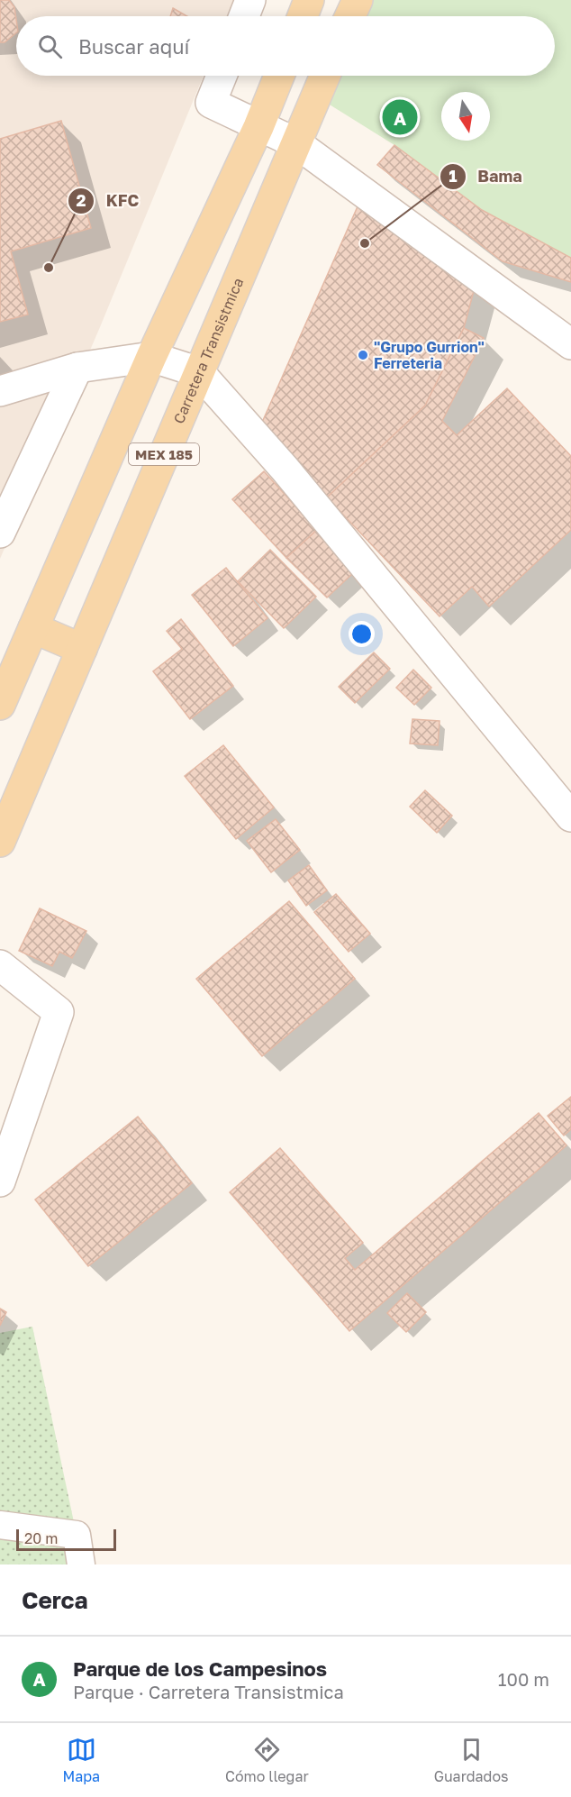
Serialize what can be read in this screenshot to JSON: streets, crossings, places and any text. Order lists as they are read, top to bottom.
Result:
{
  "streets": {
    "main road": ["Carretera Transistmica", "MEX 185"]
  },
  "places": ["Bama", "KFC", "\"Grupo Gurrion\" Ferreteria"],
  "scale_bar": "20 m",
  "north": "bottom",
  "page": {
    "search": "Buscar aquí",
    "pins": "A",
    "scale": "20 m",
    "heading": "Cerca",
    "list": [
      {
        "mark": "A",
        "name": "Parque de los Campesinos",
        "note": "Parque · Carretera Transistmica",
        "value": "100 m"
      }
    ],
    "nav": ["Mapa", "Cómo llegar", "Guardados"]
  }
}
